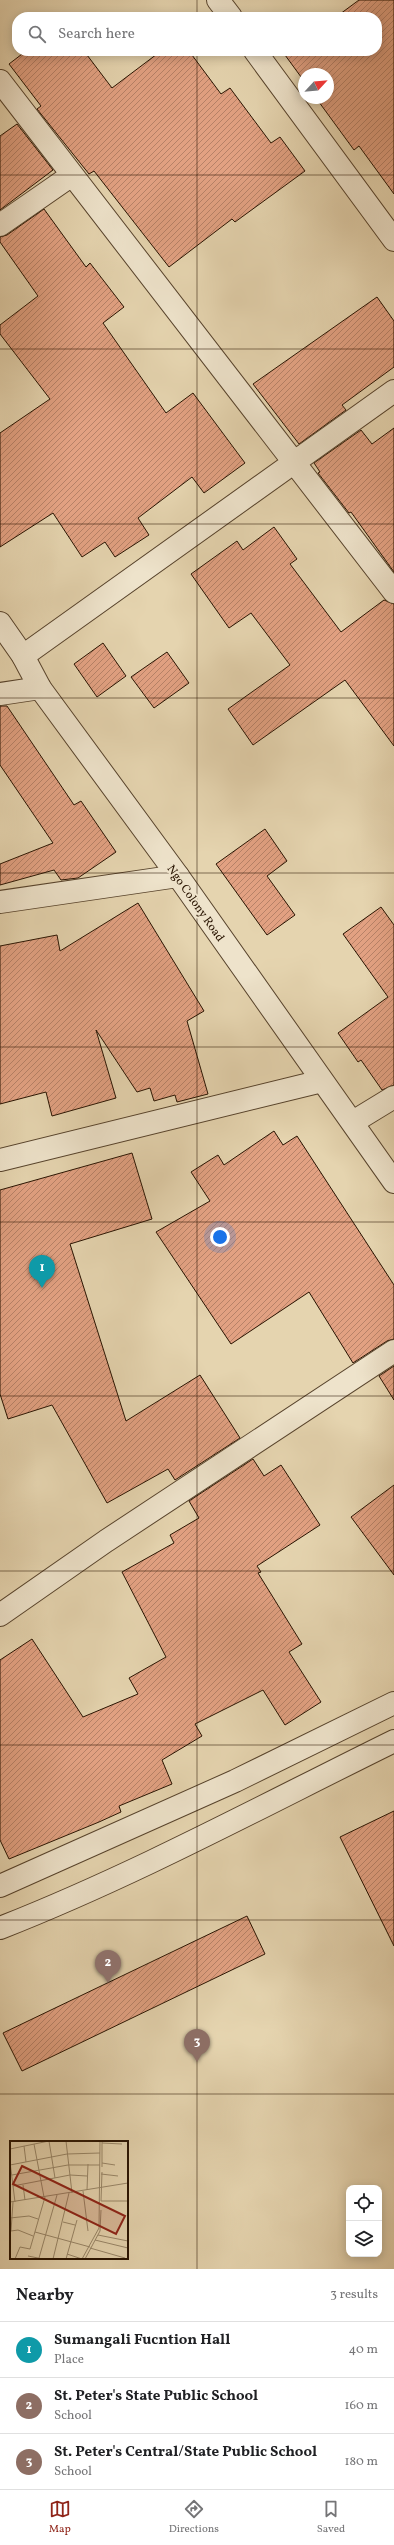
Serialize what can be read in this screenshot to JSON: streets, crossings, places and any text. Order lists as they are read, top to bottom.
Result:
{
  "streets": {
    "street": ["Ngo Colony Road"]
  },
  "north": "top right",
  "page": {
    "search": "Search here",
    "pins": ["1", "2", "3"],
    "heading": ["Nearby", "3 results"],
    "list": [
      {
        "mark": "1",
        "name": "Sumangali Fucntion Hall",
        "note": "Place",
        "value": "40 m"
      },
      {
        "mark": "2",
        "name": "St. Peter's State Public School",
        "note": "School",
        "value": "160 m"
      },
      {
        "mark": "3",
        "name": "St. Peter's Central/State Public School",
        "note": "School",
        "value": "180 m"
      }
    ],
    "nav": ["Map", "Directions", "Saved"]
  }
}
